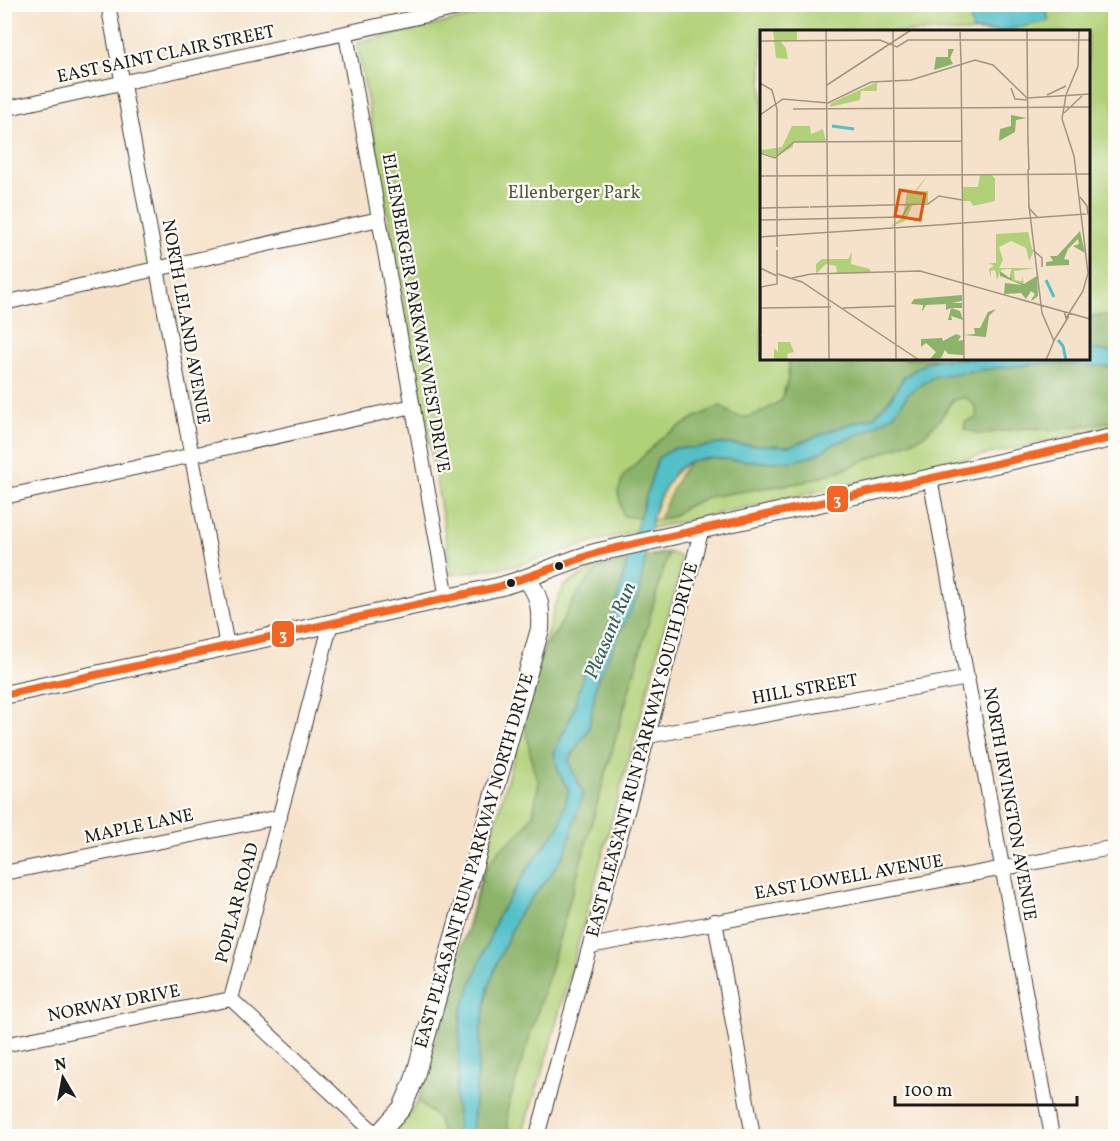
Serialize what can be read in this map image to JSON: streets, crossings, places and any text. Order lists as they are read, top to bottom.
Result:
{
  "streets": {
    "main road": ["EAST PLEASANT RUN PARKWAY NORTH DRIVE"],
    "street": [
      "EAST SAINT CLAIR STREET",
      "ELLENBERGER PARKWAY WEST DRIVE",
      "NORTH LELAND AVENUE",
      "HILL STREET",
      "EAST PLEASANT RUN PARKWAY SOUTH DRIVE",
      "NORTH IRVINGTON AVENUE",
      "MAPLE LANE",
      "EAST LOWELL AVENUE",
      "POPLAR ROAD",
      "NORWAY DRIVE"
    ]
  },
  "crossings": [
    ["EAST SAINT CLAIR STREET", "ELLENBERGER PARKWAY WEST DRIVE"],
    ["EAST SAINT CLAIR STREET", "NORTH LELAND AVENUE"],
    ["HILL STREET", "EAST PLEASANT RUN PARKWAY SOUTH DRIVE"],
    ["HILL STREET", "NORTH IRVINGTON AVENUE"],
    ["EAST PLEASANT RUN PARKWAY SOUTH DRIVE", "EAST LOWELL AVENUE"],
    ["NORTH IRVINGTON AVENUE", "EAST LOWELL AVENUE"],
    ["MAPLE LANE", "POPLAR ROAD"],
    ["POPLAR ROAD", "NORWAY DRIVE"]
  ],
  "water": ["Pleasant Run"],
  "parks": ["Ellenberger Park"],
  "lines": ["transit line 3"],
  "scale_bar": "100 m",
  "north": "top"
}
